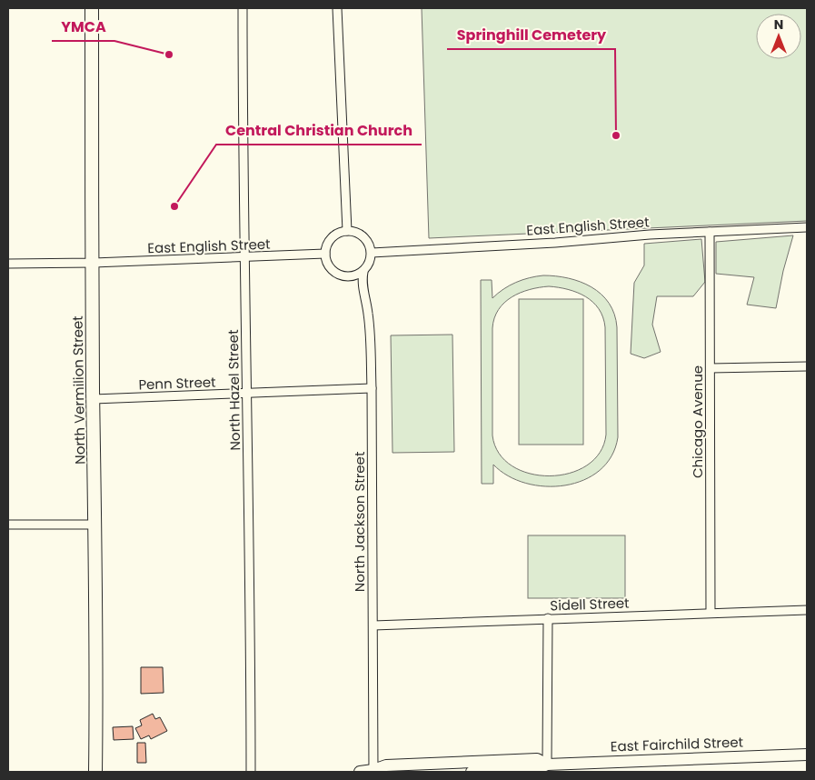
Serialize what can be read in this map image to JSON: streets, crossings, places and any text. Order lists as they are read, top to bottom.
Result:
{
  "streets": {
    "main road": ["North Vermilion Street"],
    "street": [
      "East English Street",
      "Penn Street",
      "North Hazel Street",
      "Chicago Avenue",
      "North Jackson Street",
      "Sidell Street",
      "East Fairchild Street"
    ]
  },
  "crossings": [
    ["East English Street", "North Vermilion Street"],
    ["East English Street", "North Hazel Street"],
    ["East English Street", "Chicago Avenue"],
    ["East English Street", "North Jackson Street"],
    ["Penn Street", "North Vermilion Street"],
    ["Penn Street", "North Hazel Street"],
    ["Penn Street", "North Jackson Street"],
    ["Chicago Avenue", "Sidell Street"],
    ["North Jackson Street", "Sidell Street"],
    ["North Jackson Street", "East Fairchild Street"]
  ],
  "places": ["YMCA", "Springhill Cemetery", "Central Christian Church"],
  "north": "top"
}
